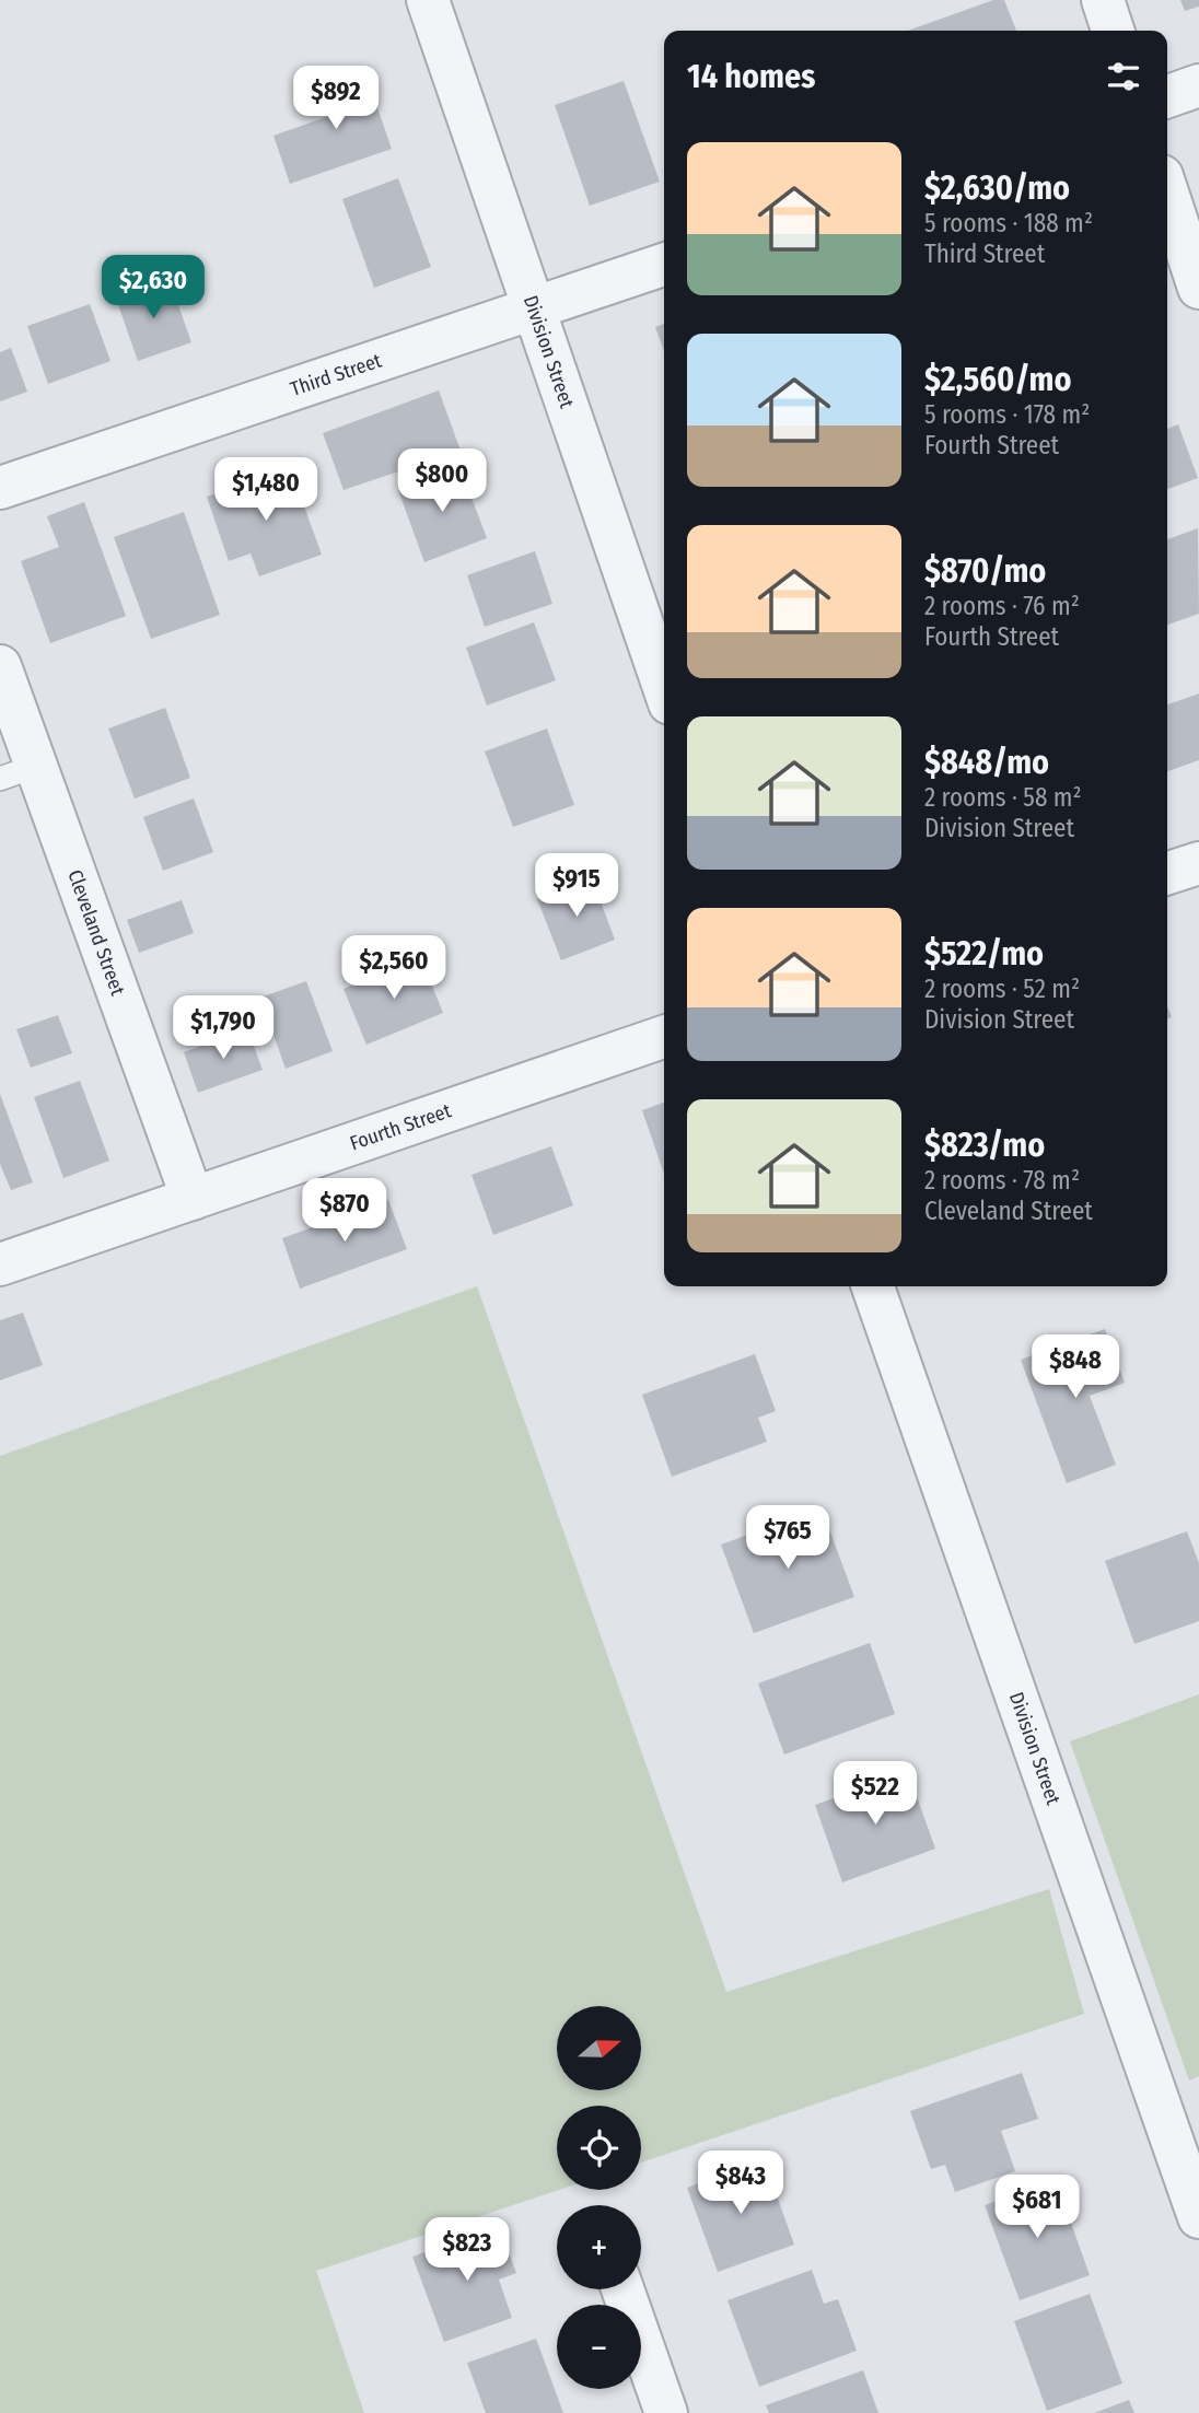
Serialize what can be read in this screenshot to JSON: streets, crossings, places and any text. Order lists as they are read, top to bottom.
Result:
{
  "streets": {
    "street": [
      "Division Street",
      "Third Street",
      "Cleveland Street",
      "Fourth Street"
    ]
  },
  "crossings": [
    ["Division Street", "Third Street"],
    ["Cleveland Street", "Fourth Street"]
  ],
  "north": "right",
  "page": {
    "heading": "14 homes",
    "price": [
      "$892",
      "$2,630",
      "$800",
      "$1,480",
      "$915",
      "$2,560",
      "$1,790",
      "$870",
      "$848",
      "$765",
      "$522",
      "$843",
      "$681",
      "$823"
    ],
    "list": [
      {
        "name": "$2,630/mo",
        "note": "5 rooms · 188 m² · Third Street"
      },
      {
        "name": "$2,560/mo",
        "note": "5 rooms · 178 m² · Fourth Street"
      },
      {
        "name": "$870/mo",
        "note": "2 rooms · 76 m² · Fourth Street"
      },
      {
        "name": "$848/mo",
        "note": "2 rooms · 58 m² · Division Street"
      },
      {
        "name": "$522/mo",
        "note": "2 rooms · 52 m² · Division Street"
      },
      {
        "name": "$823/mo",
        "note": "2 rooms · 78 m² · Cleveland Street"
      }
    ],
    "map_buttons": ["+", "−"]
  }
}
